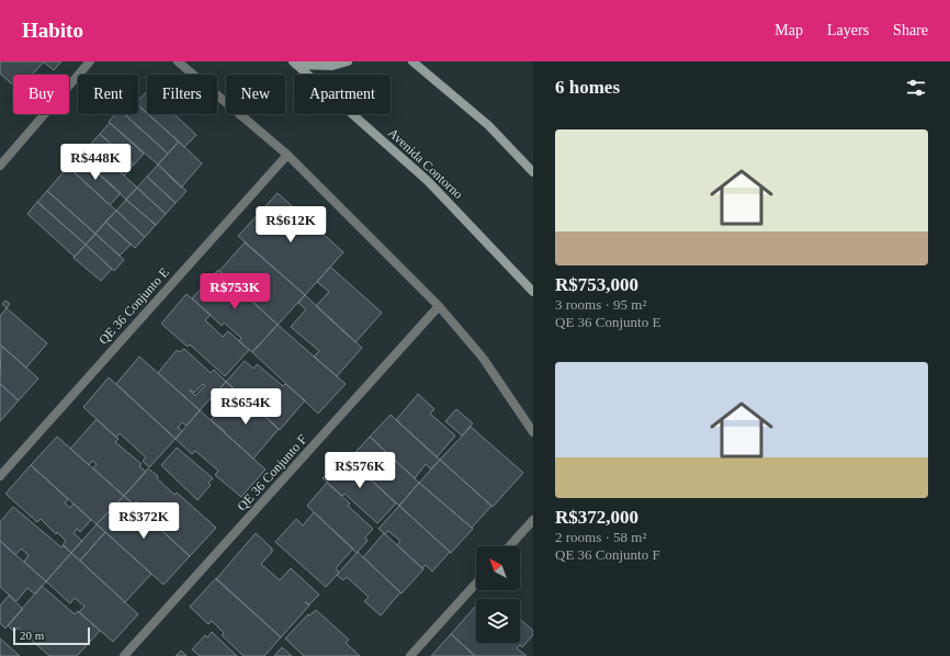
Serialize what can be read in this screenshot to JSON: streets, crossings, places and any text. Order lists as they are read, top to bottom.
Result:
{
  "streets": {
    "main road": ["Avenida Contorno"],
    "street": ["QE 36 Conjunto E", "QE 36 Conjunto F"]
  },
  "scale_bar": "20 m",
  "north": "top left",
  "page": {
    "header": "Habito",
    "nav": ["Map", "Layers", "Share"],
    "heading": "6 homes",
    "chip": [
      "Buy",
      "Rent",
      "Filters",
      "New",
      "Apartment"
    ],
    "list": [
      {
        "name": "R$753,000",
        "note": "3 rooms · 95 m² · QE 36 Conjunto E"
      },
      {
        "name": "R$372,000",
        "note": "2 rooms · 58 m² · QE 36 Conjunto F"
      }
    ],
    "price": [
      "R$448K",
      "R$612K",
      "R$753K",
      "R$654K",
      "R$576K",
      "R$372K"
    ],
    "scale": "20 m"
  }
}
